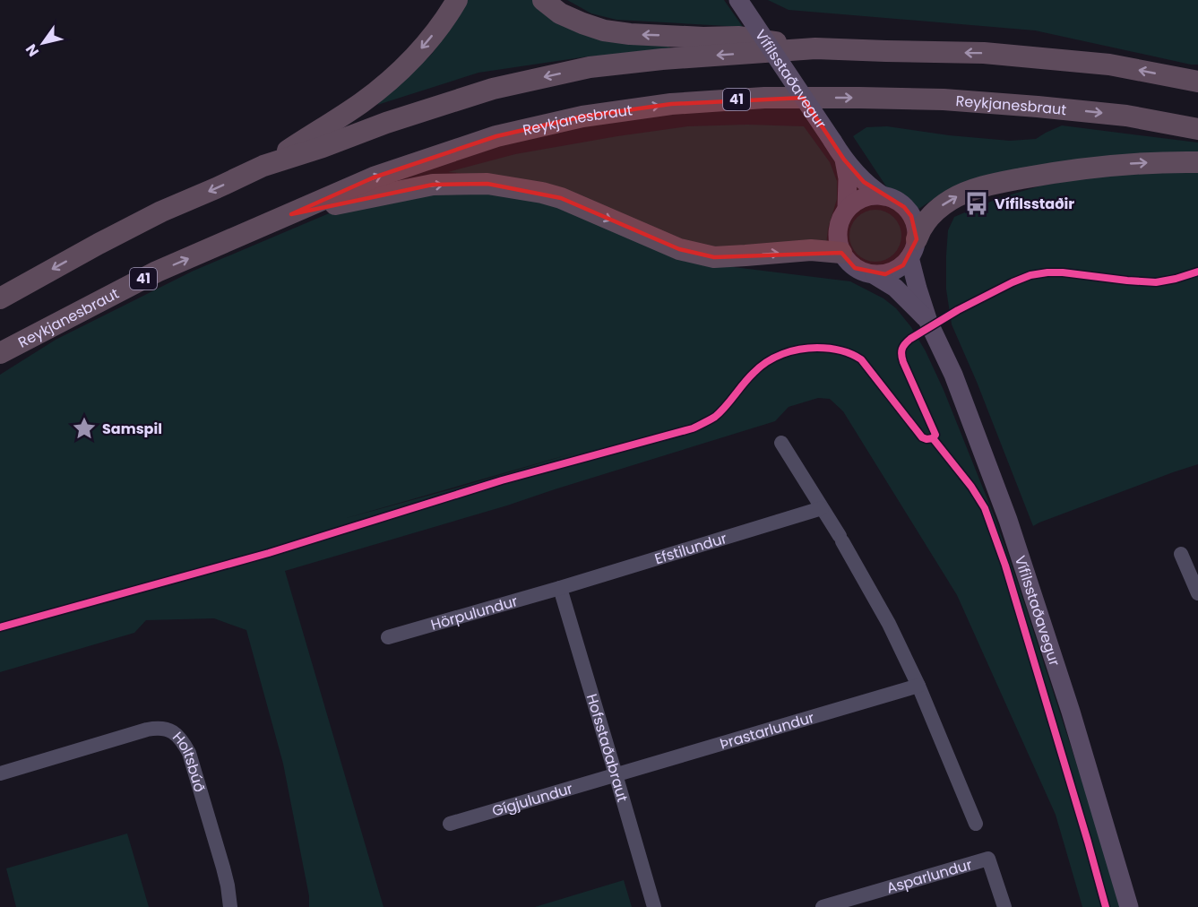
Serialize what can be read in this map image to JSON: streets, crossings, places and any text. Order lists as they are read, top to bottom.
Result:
{
  "streets": {
    "highway": ["41", "Reykjanesbraut"],
    "main road": ["Vífilsstaðavegur"],
    "street": [
      "Efstilundur",
      "Hörpulundur",
      "Þrastarlundur",
      "Hofsstaðabraut",
      "Holtsbúð",
      "Gígjulundur",
      "Asparlundur"
    ]
  },
  "crossings": [
    ["Efstilundur", "Hörpulundur"],
    ["Efstilundur", "Hofsstaðabraut"],
    ["Hörpulundur", "Hofsstaðabraut"],
    ["Þrastarlundur", "Hofsstaðabraut"],
    ["Þrastarlundur", "Gígjulundur"],
    ["Hofsstaðabraut", "Gígjulundur"]
  ],
  "places": {
    "bus stop": ["Vífilsstaðir"],
    "place": ["Samspil"]
  },
  "north": "bottom left"
}
